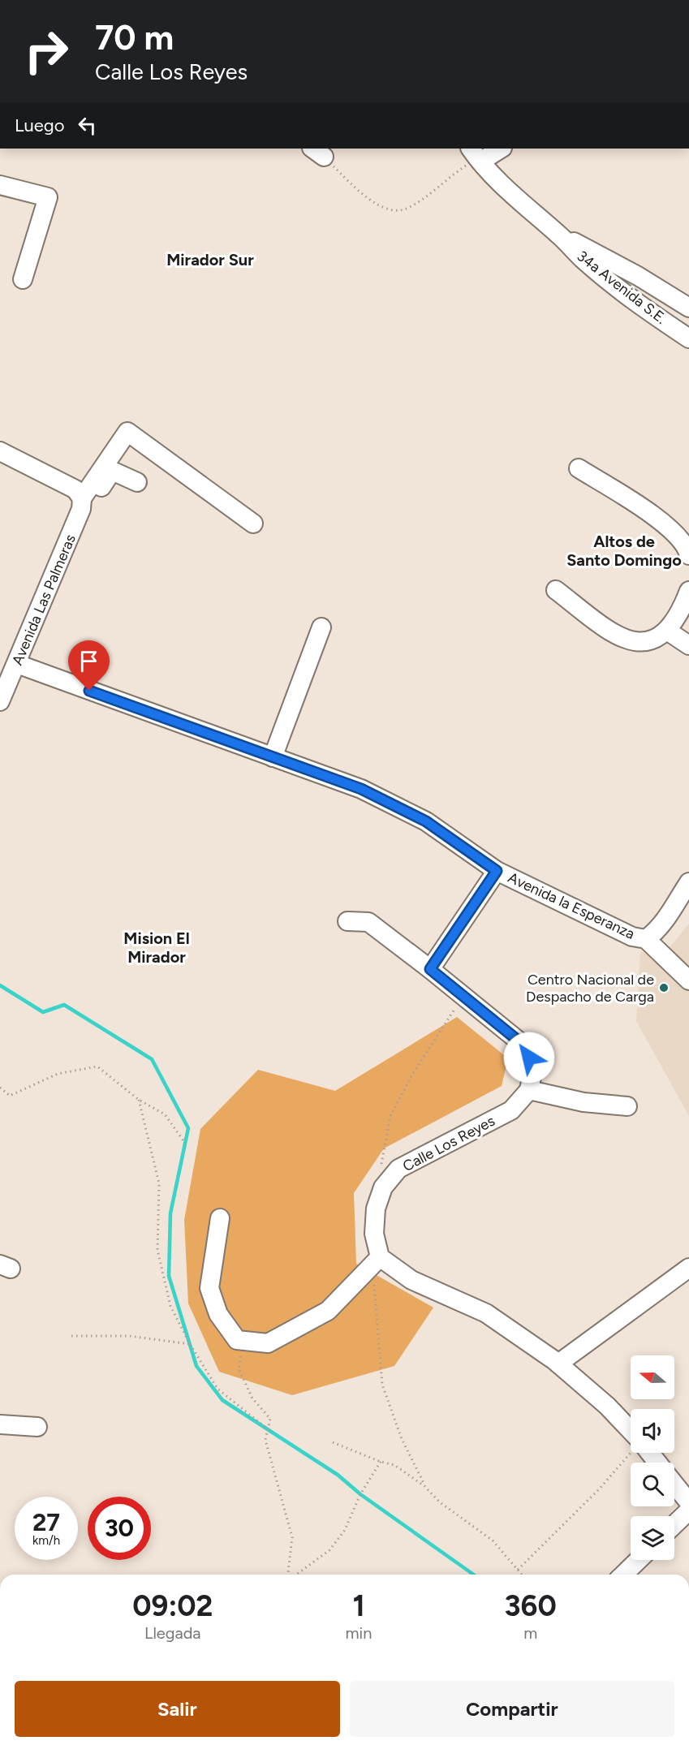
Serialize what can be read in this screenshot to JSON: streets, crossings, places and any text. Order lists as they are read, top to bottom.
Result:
{
  "streets": {
    "street": [
      "34a Avenida S.E.",
      "Avenida Las Palmeras",
      "Avenida la Esperanza",
      "Calle Los Reyes"
    ]
  },
  "crossings": [
    ["Avenida Las Palmeras", "Avenida la Esperanza"]
  ],
  "districts": ["Mirador Sur", "Altos de Santo Domingo", "Mision El Mirador"],
  "places": ["Centro Nacional de Despacho de Carga"],
  "north": "left",
  "page": {
    "turn": ["70 m", "Calle Los Reyes"],
    "then": "Luego",
    "speed": "27 km/h",
    "limit": "30",
    "eta": [
      "09:02",
      "Llegada",
      "1",
      "min",
      "360",
      "m"
    ],
    "buttons": ["Salir", "Compartir"]
  }
}
